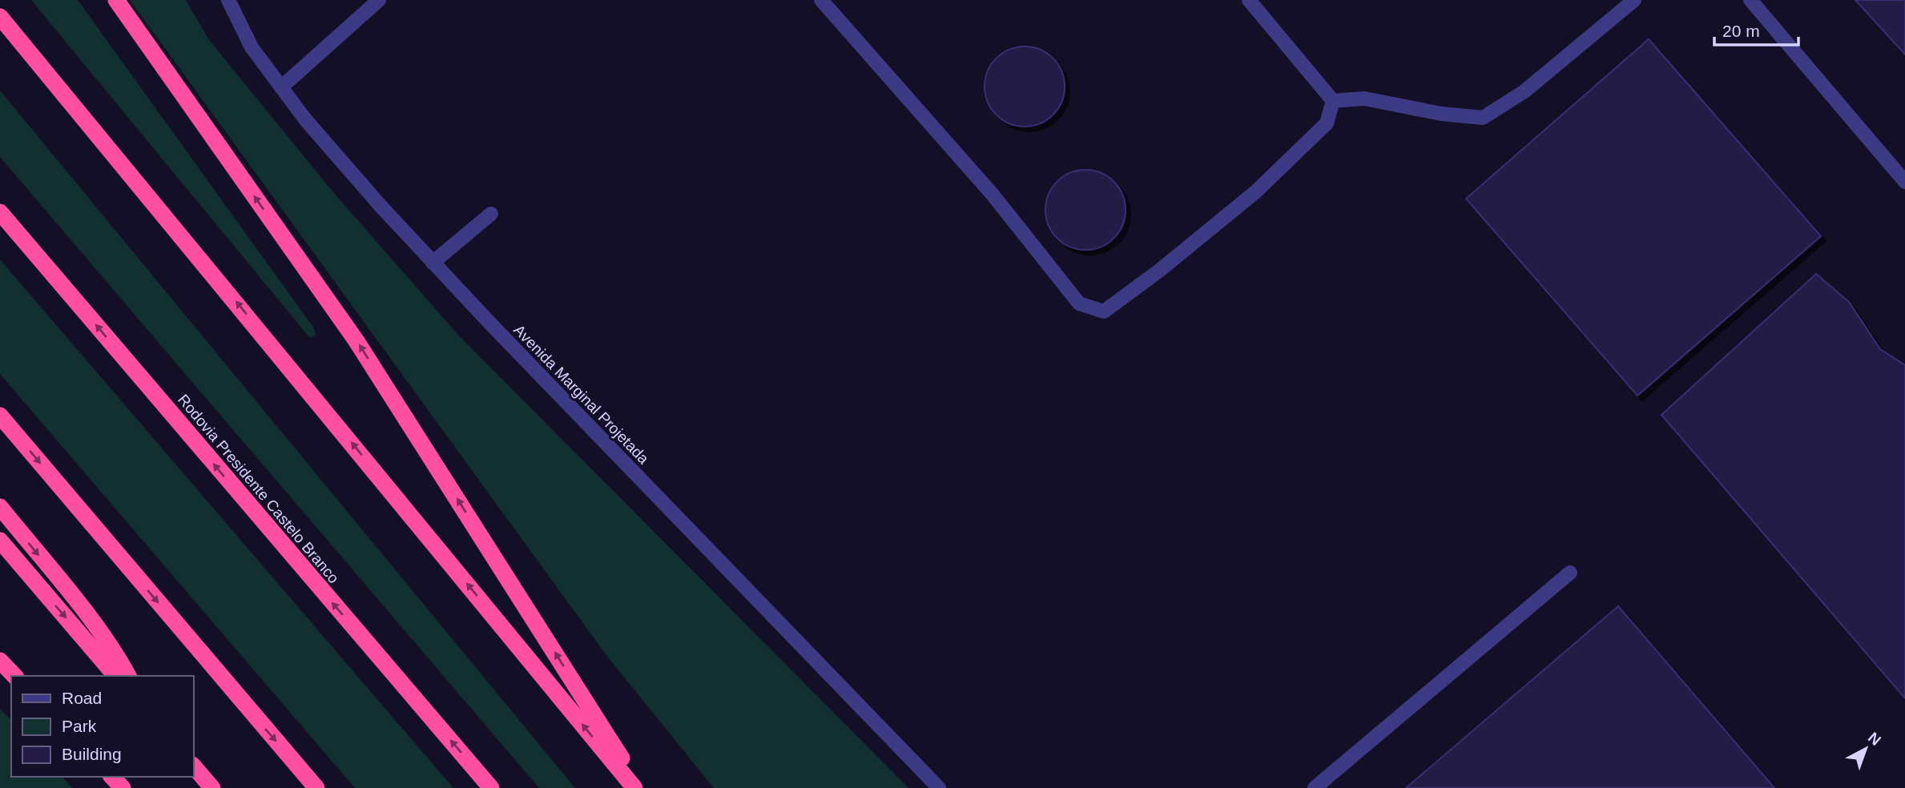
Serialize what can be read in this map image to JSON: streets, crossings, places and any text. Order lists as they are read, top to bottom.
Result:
{
  "streets": {
    "highway": ["Rodovia Presidente Castelo Branco"],
    "street": ["Avenida Marginal Projetada"]
  },
  "legend": ["Road", "Park", "Building"],
  "scale_bar": "20 m",
  "north": "top right"
}
